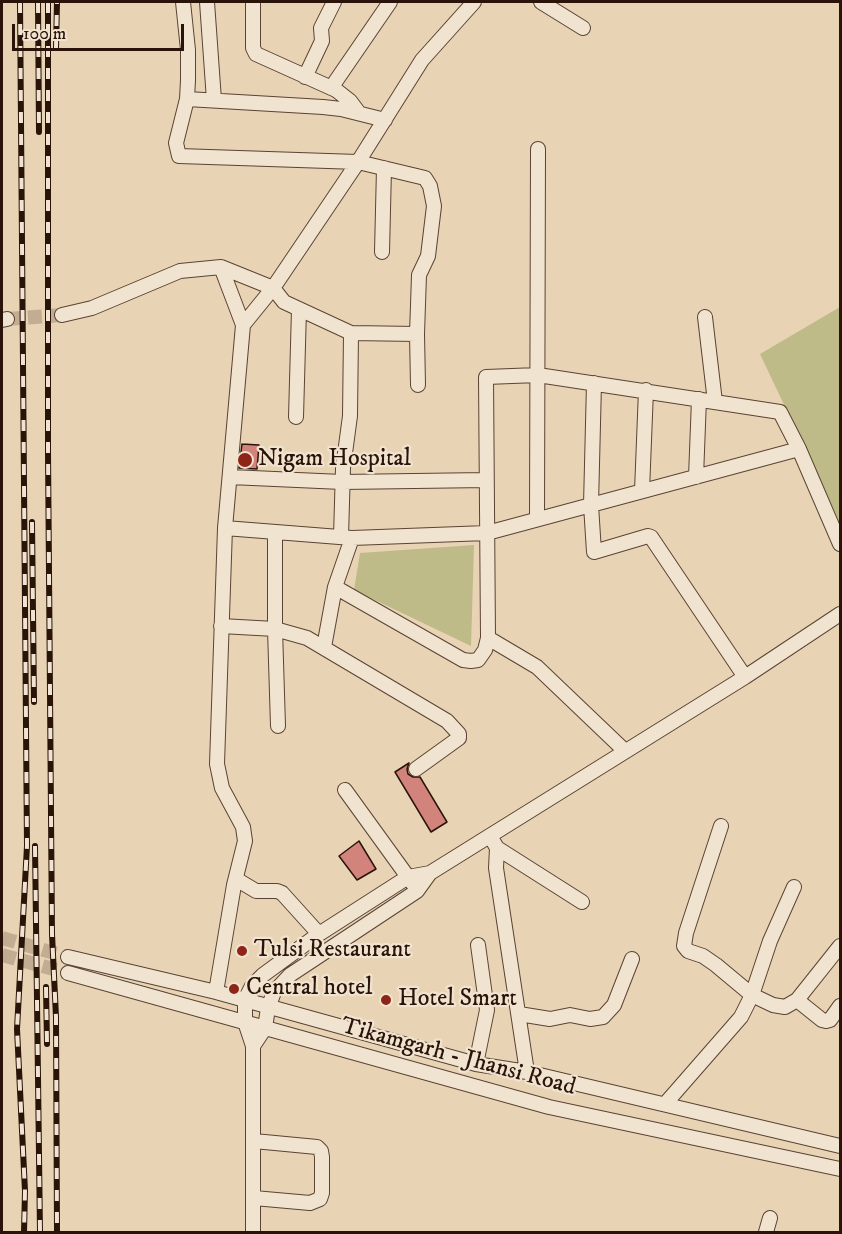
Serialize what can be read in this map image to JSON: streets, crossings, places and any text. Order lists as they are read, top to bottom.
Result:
{
  "streets": {
    "street": ["Tikamgarh - Jhansi Road"]
  },
  "places": [
    "Nigam Hospital",
    "Tulsi Restaurant",
    "Central hotel",
    "Hotel Smart"
  ],
  "scale_bar": "100 m"
}
